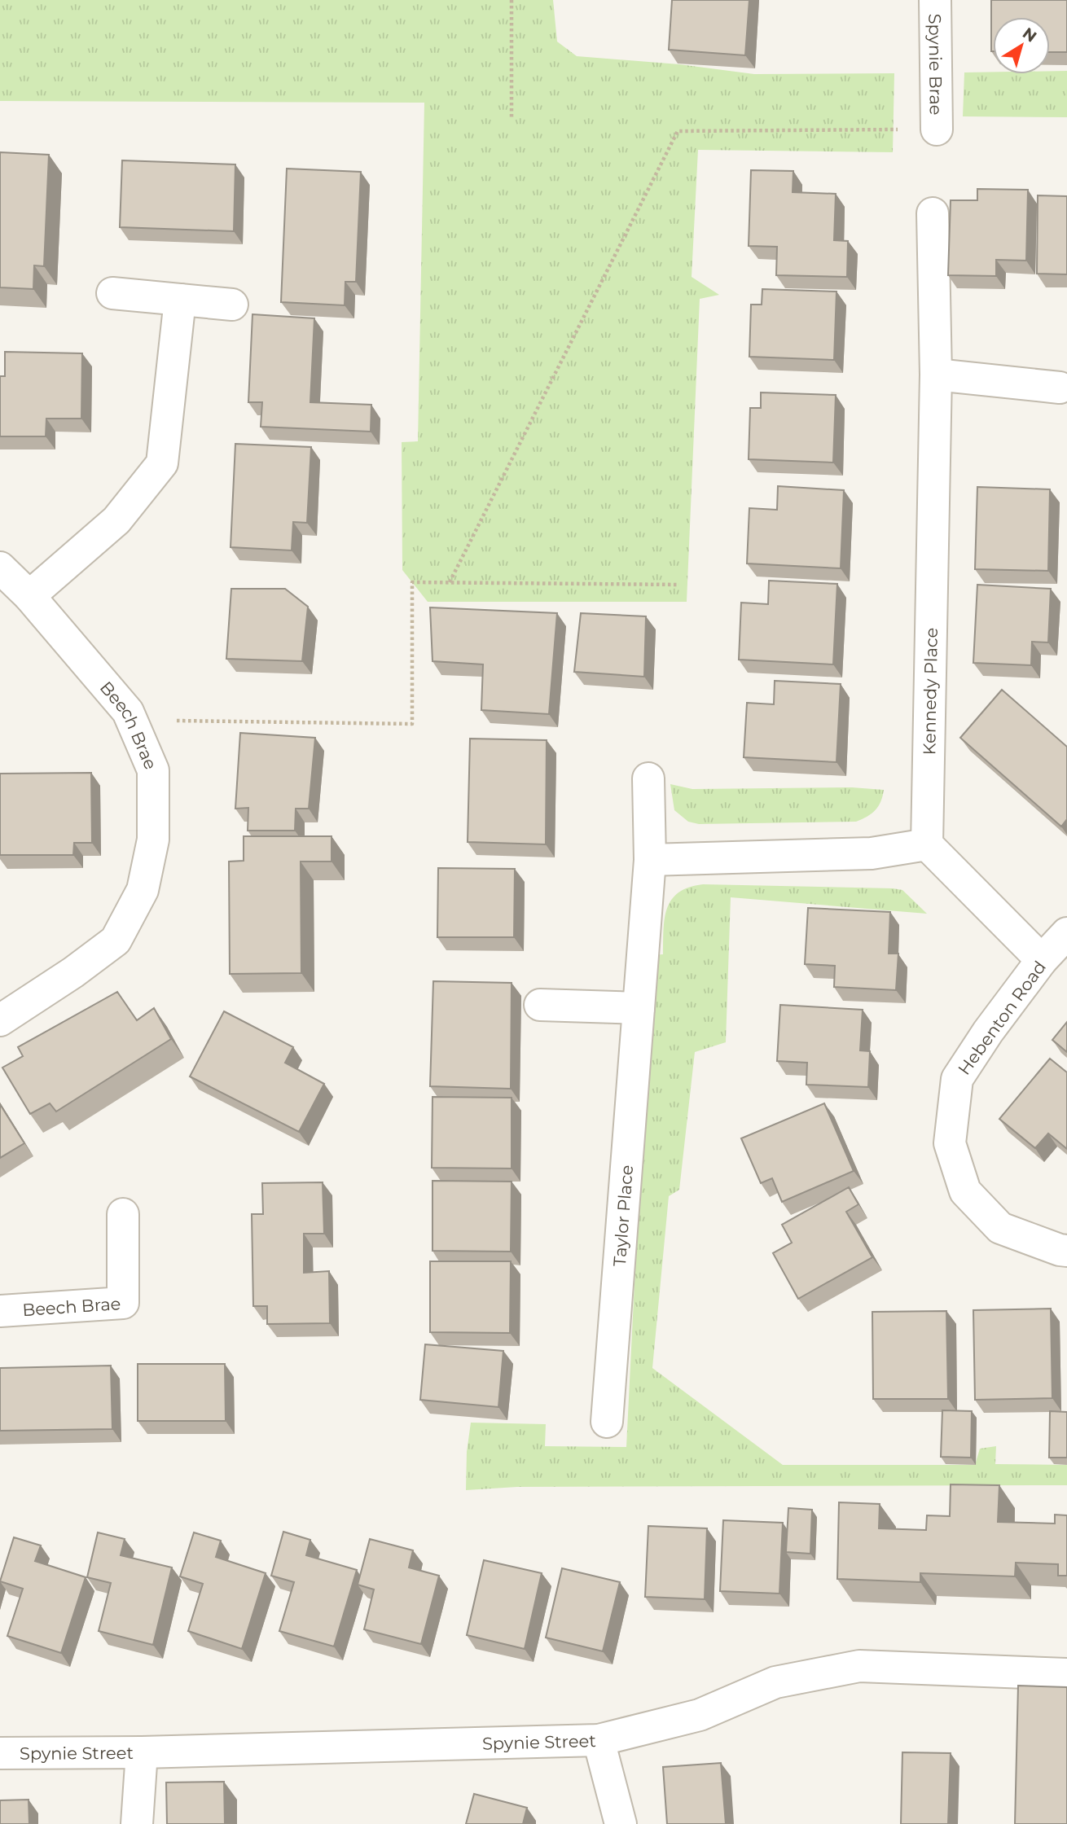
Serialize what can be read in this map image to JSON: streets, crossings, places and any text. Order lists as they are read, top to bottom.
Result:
{
  "streets": {
    "street": [
      "Spynie Brae",
      "Kennedy Place",
      "Beech Brae",
      "Hebenton Road",
      "Taylor Place",
      "Spynie Street"
    ]
  },
  "north": "top right"
}
